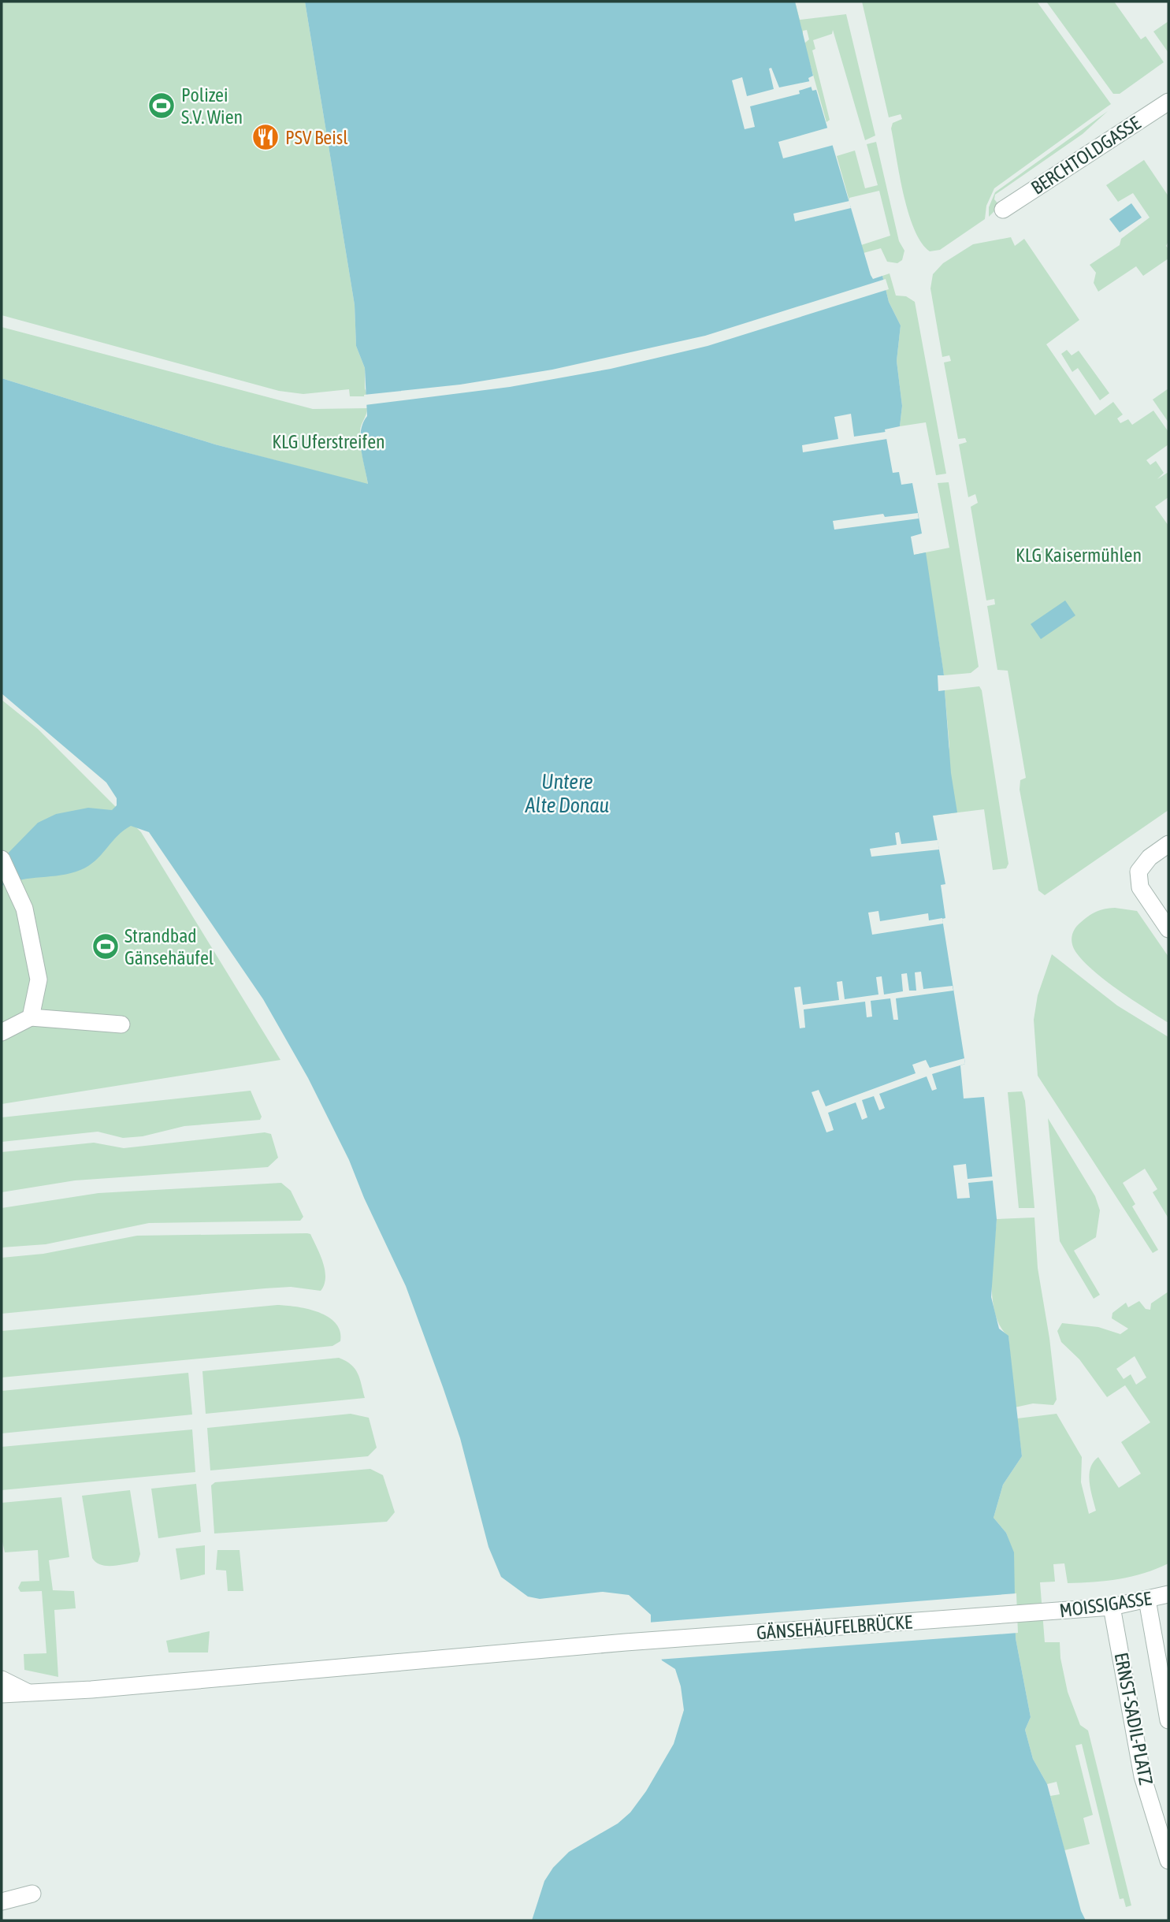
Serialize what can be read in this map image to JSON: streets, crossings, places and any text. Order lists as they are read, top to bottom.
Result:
{
  "streets": {
    "street": [
      "BERCHTOLDGASSE",
      "MOISSIGASSE",
      "GÄNSEHÄUFELBRÜCKE",
      "ERNST-SADIL-PLATZ"
    ]
  },
  "crossings": [
    ["MOISSIGASSE", "GÄNSEHÄUFELBRÜCKE"],
    ["MOISSIGASSE", "ERNST-SADIL-PLATZ"]
  ],
  "water": ["Untere Alte Donau"],
  "parks": ["KLG Uferstreifen", "KLG Kaisermühlen"],
  "places": {
    "sports": ["Polizei S.V. Wien", "Strandbad Gänsehäufel"],
    "restaurant": ["PSV Beisl"]
  }
}
